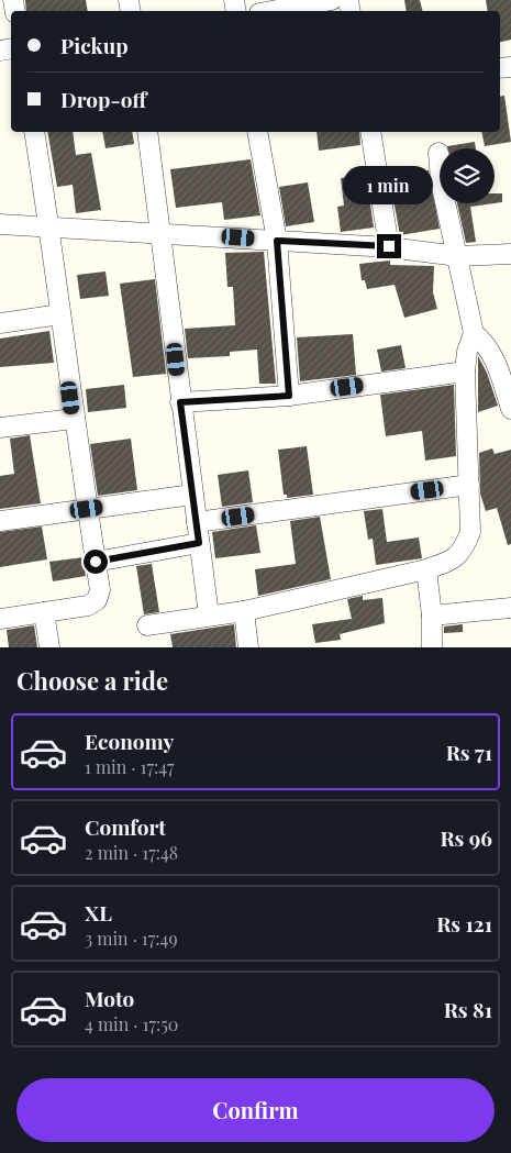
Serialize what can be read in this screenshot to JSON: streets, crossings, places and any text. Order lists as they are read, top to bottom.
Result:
{
  "page": {
    "banner": ["Pickup", "Drop-off"],
    "bubble": "1 min",
    "heading": "Choose a ride",
    "list": [
      {
        "name": "Economy",
        "note": "1 min · 17:47",
        "value": "Rs 71"
      },
      {
        "name": "Comfort",
        "note": "2 min · 17:48",
        "value": "Rs 96"
      },
      {
        "name": "XL",
        "note": "3 min · 17:49",
        "value": "Rs 121"
      },
      {
        "name": "Moto",
        "note": "4 min · 17:50",
        "value": "Rs 81"
      }
    ],
    "buttons": "Confirm"
  }
}
